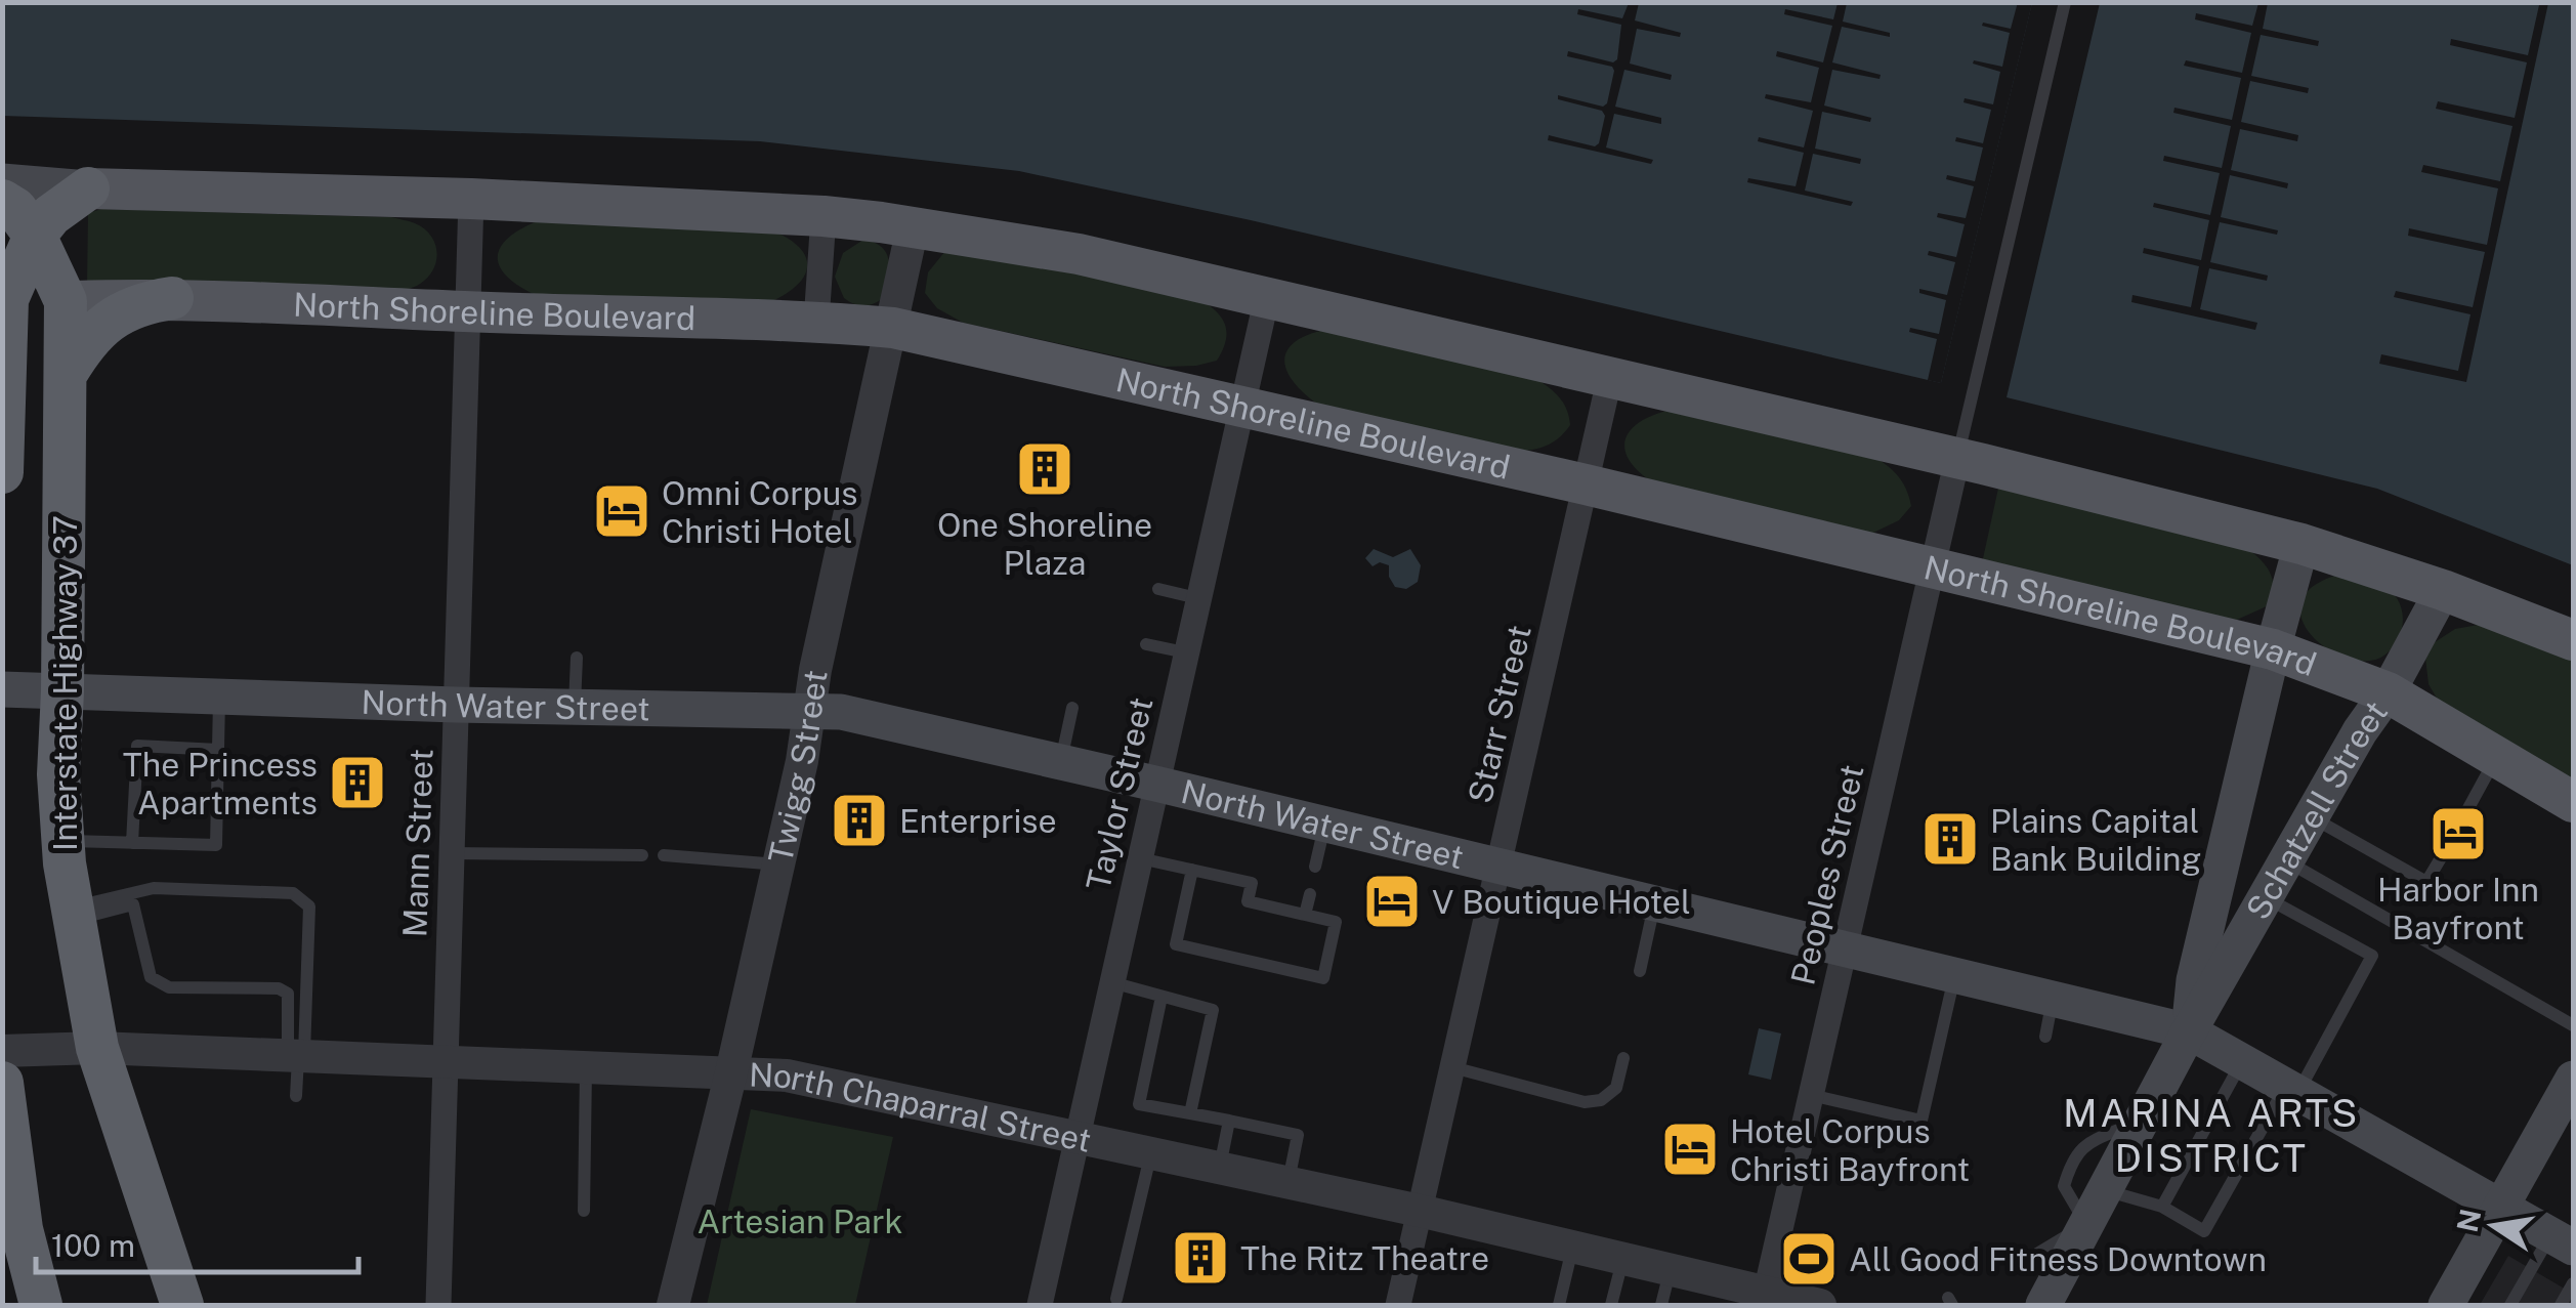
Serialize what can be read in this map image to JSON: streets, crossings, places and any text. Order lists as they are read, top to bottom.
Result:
{
  "streets": {
    "highway": ["Interstate Highway 37"],
    "main road": ["North Shoreline Boulevard", "North Water Street", "Schatzell Street"],
    "street": [
      "Starr Street",
      "Twigg Street",
      "Taylor Street",
      "Mann Street",
      "Peoples Street",
      "North Chaparral Street"
    ]
  },
  "crossings": [
    ["North Shoreline Boulevard", "Interstate Highway 37"],
    ["North Shoreline Boulevard", "Starr Street"],
    ["North Shoreline Boulevard", "Twigg Street"],
    ["North Shoreline Boulevard", "Taylor Street"],
    ["North Shoreline Boulevard", "Schatzell Street"],
    ["North Shoreline Boulevard", "Mann Street"],
    ["North Shoreline Boulevard", "Peoples Street"],
    ["Interstate Highway 37", "North Water Street"],
    ["Interstate Highway 37", "North Chaparral Street"],
    ["North Water Street", "Starr Street"],
    ["North Water Street", "Twigg Street"],
    ["North Water Street", "Taylor Street"],
    ["North Water Street", "Schatzell Street"],
    ["North Water Street", "Mann Street"],
    ["North Water Street", "Peoples Street"],
    ["Starr Street", "North Chaparral Street"],
    ["Twigg Street", "North Chaparral Street"],
    ["Taylor Street", "North Chaparral Street"],
    ["Mann Street", "North Chaparral Street"],
    ["Peoples Street", "North Chaparral Street"]
  ],
  "districts": ["MARINA ARTS DISTRICT"],
  "parks": ["Artesian Park"],
  "places": {
    "building": [
      "One Shoreline Plaza",
      "The Princess Apartments",
      "Enterprise",
      "Plains Capital Bank Building",
      "The Ritz Theatre"
    ],
    "hotel": [
      "Omni Corpus Christi Hotel",
      "Harbor Inn Bayfront",
      "V Boutique Hotel",
      "Hotel Corpus Christi Bayfront"
    ],
    "sports": ["All Good Fitness Downtown"]
  },
  "scale_bar": "100 m",
  "north": "left"
}
